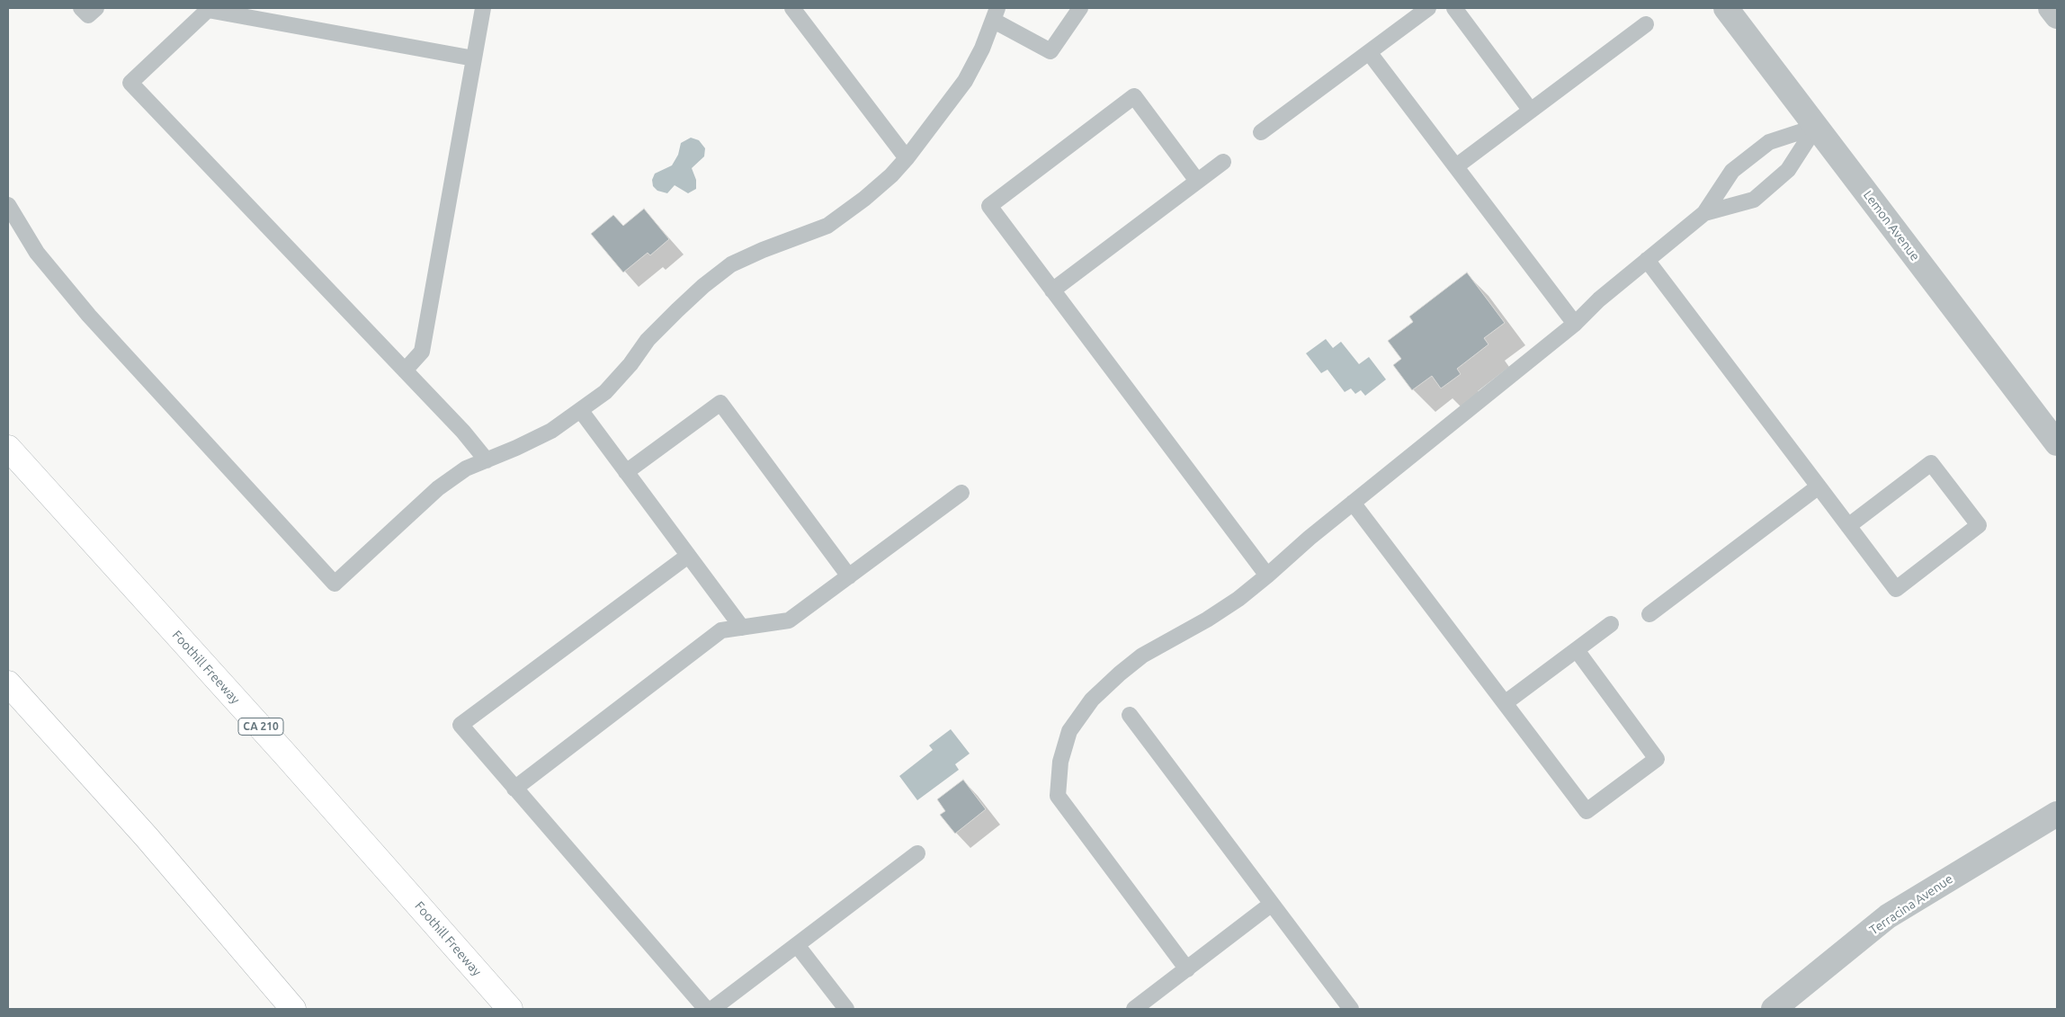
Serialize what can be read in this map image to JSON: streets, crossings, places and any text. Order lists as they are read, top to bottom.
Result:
{
  "streets": {
    "highway": ["Foothill Freeway", "CA 210"],
    "street": ["Lemon Avenue", "Terracina Avenue"]
  }
}
